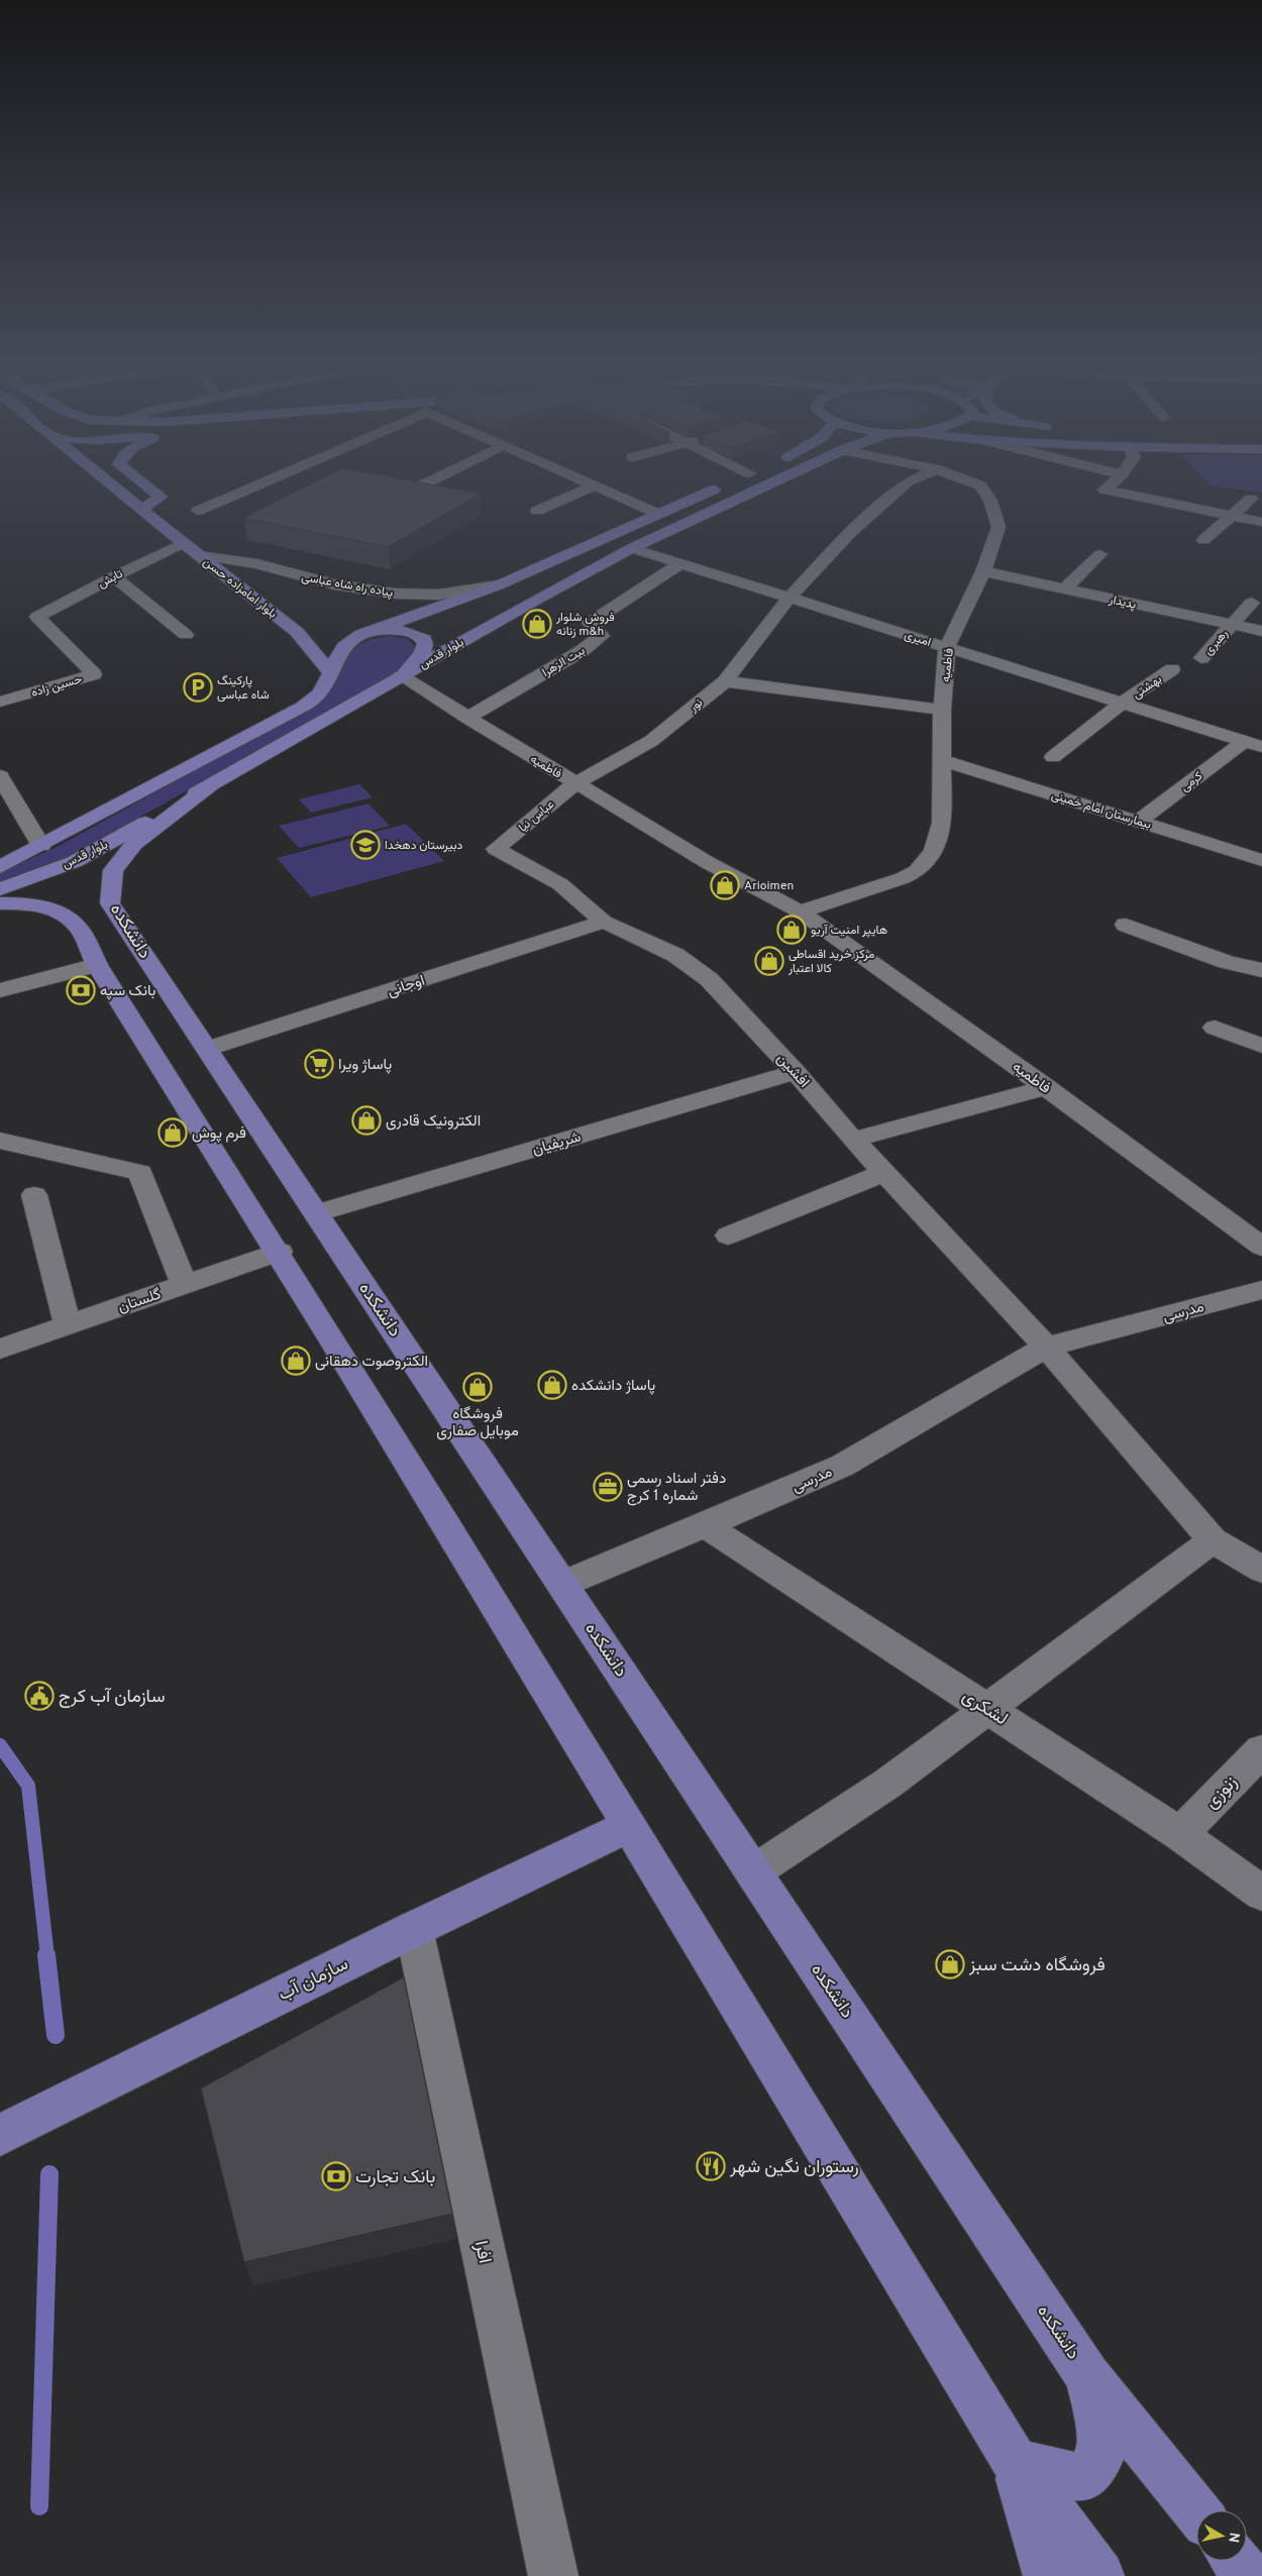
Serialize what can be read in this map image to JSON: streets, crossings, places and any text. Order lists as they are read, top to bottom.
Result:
{
  "streets": {
    "main road": [
      "بلوار امامزاده حسن",
      "بلوار قدس",
      "دانشکده",
      "سازمان آب"
    ],
    "street": [
      "تابش",
      "پیاده راه شاه عباسی",
      "پدیدار",
      "امیری",
      "رهبری",
      "بیت الزهرا",
      "فاطمیه",
      "حسین زاده",
      "بهشتی",
      "نور",
      "کرمی",
      "بیمارستان امام خمینی",
      "عباس نیا",
      "اوجانی",
      "افشین",
      "شریفیان",
      "گلستان",
      "مدرسی",
      "لشکری",
      "زنوزی",
      "افرا"
    ]
  },
  "crossings": [
    ["تابش", "بلوار امامزاده حسن"],
    ["تابش", "حسین زاده"],
    ["پیاده راه شاه عباسی", "بلوار امامزاده حسن"],
    ["بلوار امامزاده حسن", "بلوار قدس"],
    ["پدیدار", "رهبری"],
    ["پدیدار", "فاطمیه"],
    ["امیری", "بلوار قدس"],
    ["امیری", "بیت الزهرا"],
    ["امیری", "فاطمیه"],
    ["امیری", "بهشتی"],
    ["امیری", "نور"],
    ["امیری", "کرمی"],
    ["بلوار قدس", "فاطمیه"],
    ["بلوار قدس", "دانشکده"],
    ["بیت الزهرا", "فاطمیه"],
    ["فاطمیه", "نور"],
    ["فاطمیه", "بیمارستان امام خمینی"],
    ["فاطمیه", "عباس نیا"],
    ["نور", "عباس نیا"],
    ["کرمی", "بیمارستان امام خمینی"],
    ["عباس نیا", "افشین"],
    ["دانشکده", "اوجانی"],
    ["دانشکده", "شریفیان"],
    ["دانشکده", "مدرسی"],
    ["اوجانی", "افشین"],
    ["افشین", "شریفیان"],
    ["افشین", "مدرسی"],
    ["مدرسی", "لشکری"],
    ["لشکری", "زنوزی"],
    ["سازمان آب", "افرا"]
  ],
  "places": {
    "shop": [
      "فروش شلوار زنانه m&h",
      "Arioimen",
      "هایپر امنیت آریو",
      "مرکز خرید اقساطی کالا اعتبار",
      "الکترونیک قادری",
      "فرم پوش",
      "الکتروصوت دهقانی",
      "پاساژ دانشکده",
      "فروشگاه موبایل صفاری",
      "فروشگاه دشت سبز"
    ],
    "parking": ["پارکینگ شاه عباسی"],
    "school or university": ["دبیرستان دهخدا"],
    "bank": ["بانک سپه", "بانک تجارت"],
    "supermarket": ["پاساژ ویرا"],
    "office": ["دفتر اسناد رسمی شماره 1 کرج"],
    "public building": ["سازمان آب کرج"],
    "restaurant": ["رستوران نگین شهر"]
  },
  "north": "right"
}
